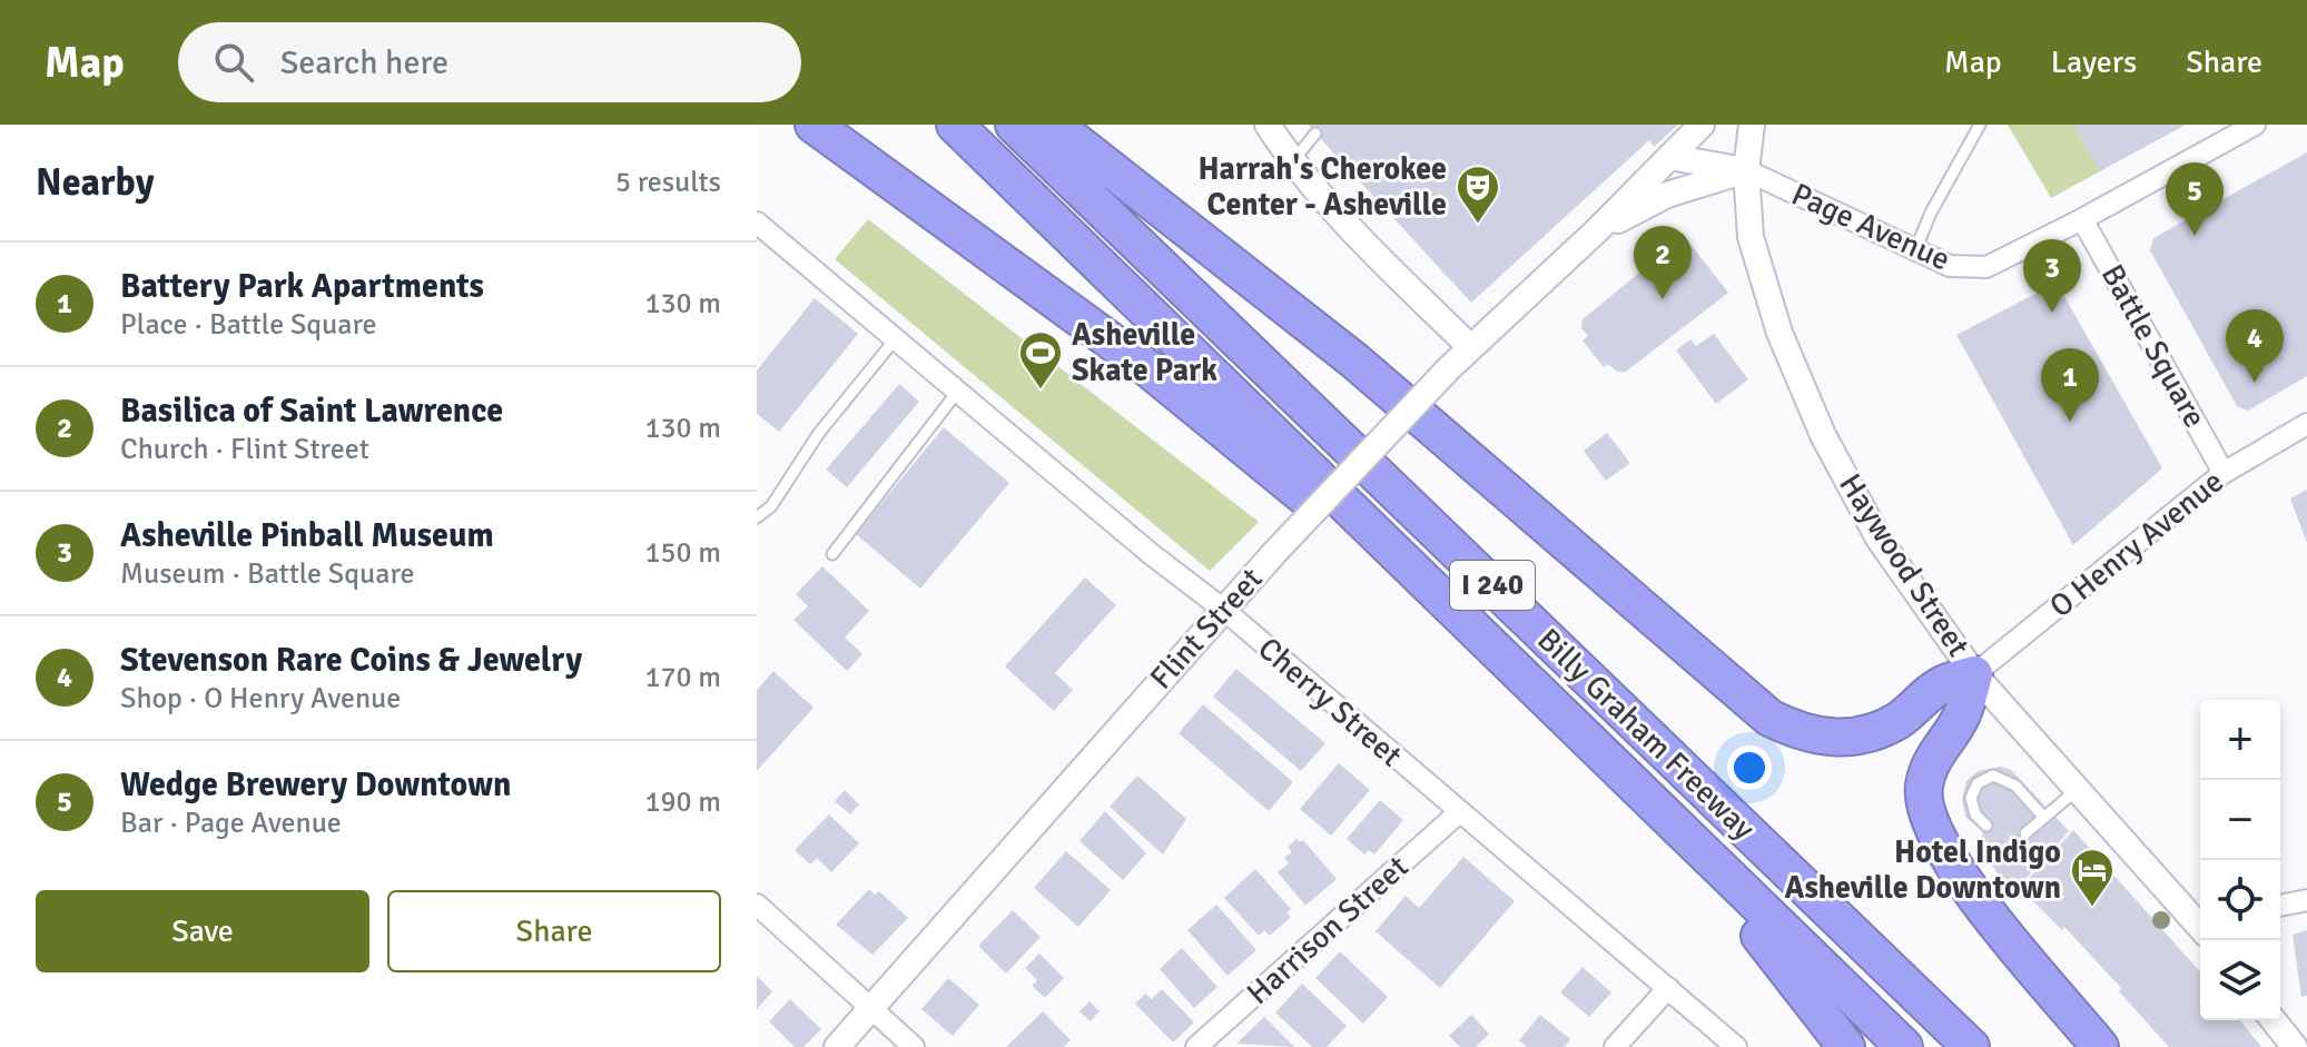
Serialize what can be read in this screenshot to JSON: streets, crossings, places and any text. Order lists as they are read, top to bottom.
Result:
{
  "streets": {
    "highway": ["I 240", "Billy Graham Freeway"],
    "street": [
      "Page Avenue",
      "Battle Square",
      "O Henry Avenue",
      "Haywood Street",
      "Flint Street",
      "Cherry Street",
      "Harrison Street"
    ]
  },
  "crossings": [
    ["Page Avenue", "Battle Square"],
    ["Page Avenue", "Haywood Street"],
    ["Page Avenue", "Flint Street"],
    ["Battle Square", "O Henry Avenue"],
    ["O Henry Avenue", "Haywood Street"],
    ["Haywood Street", "Flint Street"],
    ["Flint Street", "Cherry Street"],
    ["Cherry Street", "Harrison Street"]
  ],
  "places": {
    "theatre": ["Harrah's Cherokee Center - Asheville"],
    "sports": ["Asheville Skate Park"],
    "hotel": ["Hotel Indigo Asheville Downtown"]
  },
  "page": {
    "header": "Map",
    "search": "Search here",
    "nav": ["Map", "Layers", "Share"],
    "heading": ["Nearby", "5 results"],
    "pins": [
      "5",
      "2",
      "3",
      "4",
      "1"
    ],
    "list": [
      {
        "mark": "1",
        "name": "Battery Park Apartments",
        "note": "Place · Battle Square",
        "value": "130 m"
      },
      {
        "mark": "2",
        "name": "Basilica of Saint Lawrence",
        "note": "Church · Flint Street",
        "value": "130 m"
      },
      {
        "mark": "3",
        "name": "Asheville Pinball Museum",
        "note": "Museum · Battle Square",
        "value": "150 m"
      },
      {
        "mark": "4",
        "name": "Stevenson Rare Coins & Jewelry",
        "note": "Shop · O Henry Avenue",
        "value": "170 m"
      },
      {
        "mark": "5",
        "name": "Wedge Brewery Downtown",
        "note": "Bar · Page Avenue",
        "value": "190 m"
      }
    ],
    "map_buttons": ["+", "−"],
    "buttons": ["Save", "Share"]
  }
}
